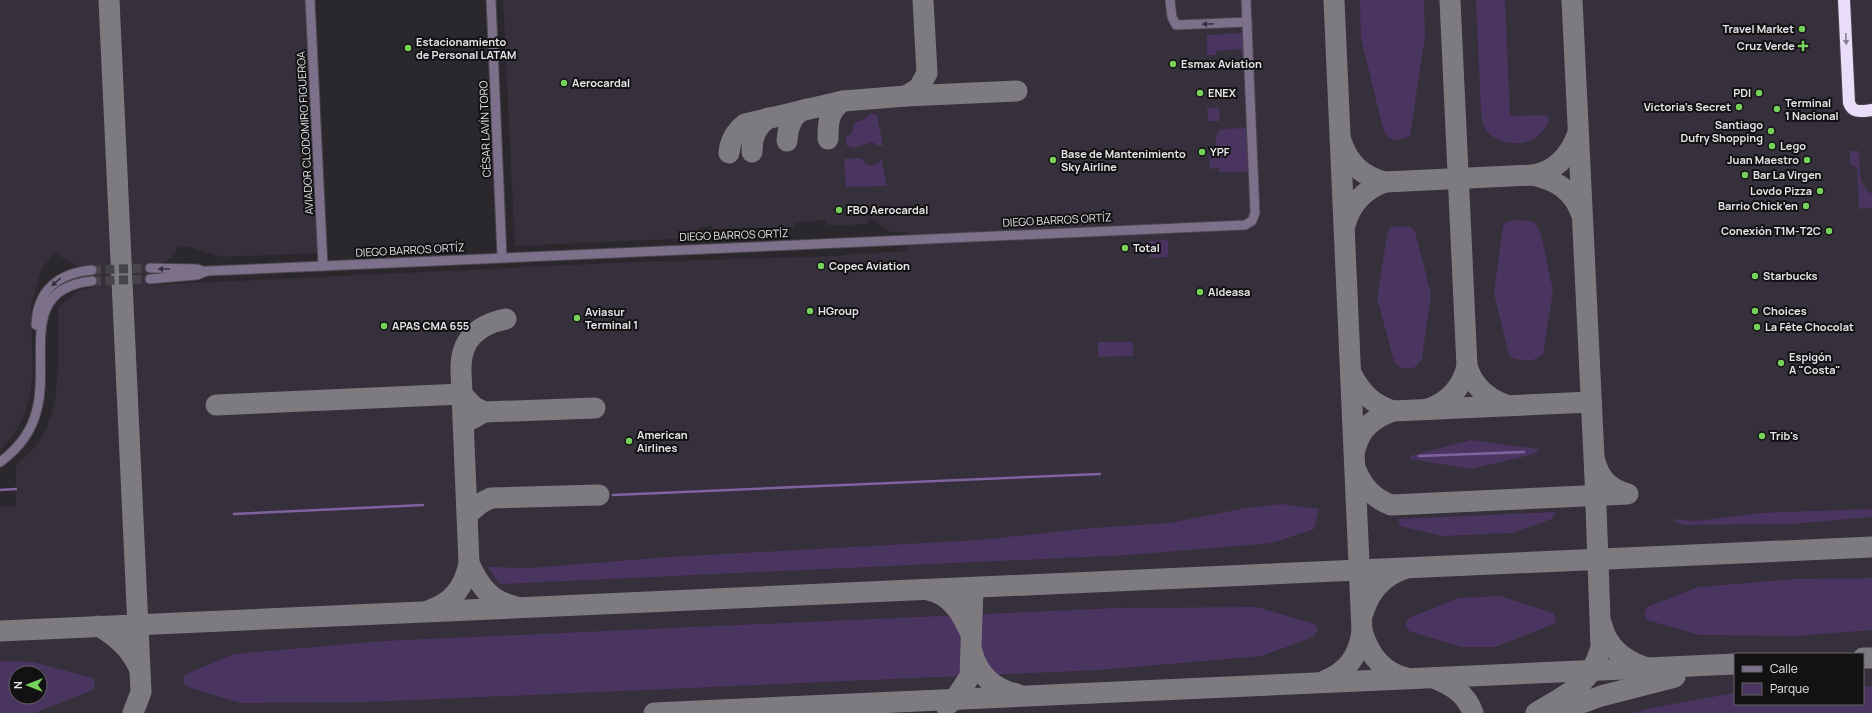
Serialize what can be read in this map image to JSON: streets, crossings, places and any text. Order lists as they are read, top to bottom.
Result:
{
  "streets": {
    "street": ["CÉSAR LAVÍN TORO", "AVIADOR CLODOMIRO FIGUEROA", "DIEGO BARROS ORTÍZ"]
  },
  "crossings": [
    ["CÉSAR LAVÍN TORO", "DIEGO BARROS ORTÍZ"],
    ["AVIADOR CLODOMIRO FIGUEROA", "DIEGO BARROS ORTÍZ"]
  ],
  "places": {
    "other": [
      "Travel Market",
      "Estacionamiento de Personal LATAM",
      "Esmax Aviation",
      "Aerocardal",
      "ENEX",
      "PDI",
      "Victoria's Secret",
      "Terminal 1 Nacional",
      "Santiago Dufry Shopping",
      "Lego",
      "YPF",
      "Base de Mantenimiento Sky Airline",
      "Juan Maestro",
      "Bar La Virgen",
      "Lovdo Pizza",
      "Barrio Chick’en",
      "FBO Aerocardal",
      "Conexión T1M-T2C",
      "Total",
      "Copec Aviation",
      "Starbucks",
      "Aldeasa",
      "HGroup",
      "Choices",
      "Aviasur Terminal 1",
      "APAS CMA 655",
      "La Fête Chocolat",
      "Espigón A \"Costa\"",
      "Trib's",
      "American Airlines"
    ],
    "health": ["Cruz Verde"]
  },
  "legend": ["Calle", "Parque"],
  "north": "left"
}
